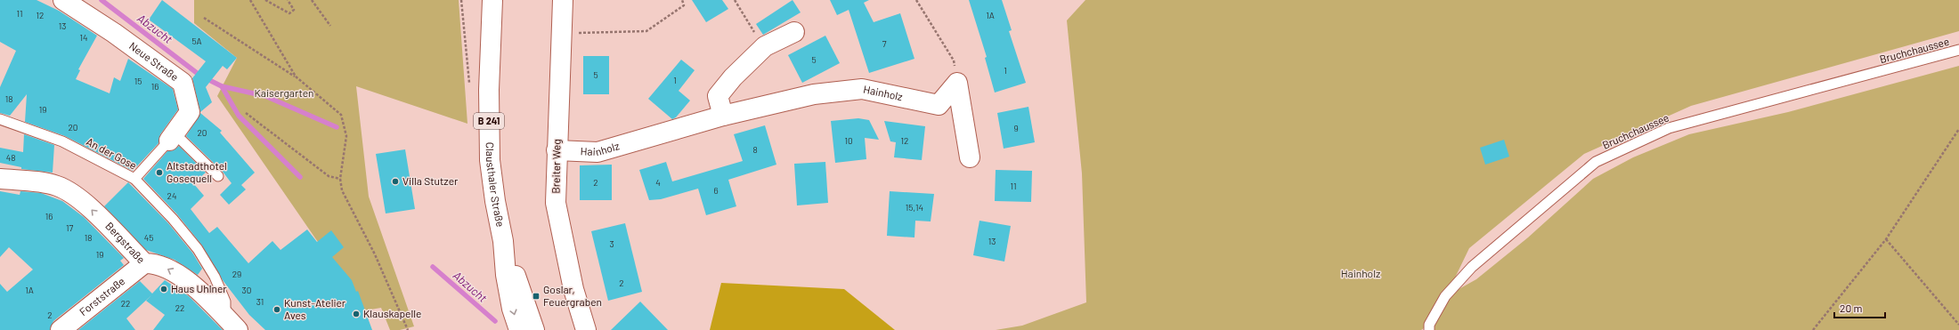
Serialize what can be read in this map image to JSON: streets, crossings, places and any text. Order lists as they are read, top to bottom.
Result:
{
  "streets": {
    "street": [
      "Neue Straße",
      "Hainholz",
      "B 241",
      "Breiter Weg",
      "Clausthaler Straße",
      "Bergstraße",
      "Forststraße"
    ],
    "lane": ["Bruchchaussee", "An der Gose"]
  },
  "crossings": [
    ["Neue Straße", "An der Gose"],
    ["Hainholz", "Breiter Weg"],
    ["An der Gose", "Bergstraße"],
    ["Bergstraße", "Forststraße"]
  ],
  "one_way": ["Bergstraße"],
  "water": ["Abzucht"],
  "parks": ["Kaisergarten", "Hainholz"],
  "places": {
    "other": [
      "Altstadthotel Gosequell",
      "Villa Stutzer",
      "Haus Uhlner",
      "Kunst-Atelier Aves",
      "Klauskapelle"
    ],
    "transit": ["Goslar, Feuergraben"]
  },
  "house_numbers": [
    "11",
    "12",
    "1A",
    "13",
    "14",
    "5A",
    "7",
    "5",
    "1",
    "5",
    "1",
    "15",
    "16",
    "18",
    "19",
    "20",
    "9",
    "20",
    "10",
    "12",
    "8",
    "48",
    "2",
    "4",
    "11",
    "6",
    "24",
    "15,14",
    "16",
    "17",
    "18",
    "45",
    "13",
    "3",
    "19",
    "29",
    "2",
    "1A",
    "30",
    "31",
    "22",
    "22",
    "2"
  ],
  "scale_bar": "20 m"
}
